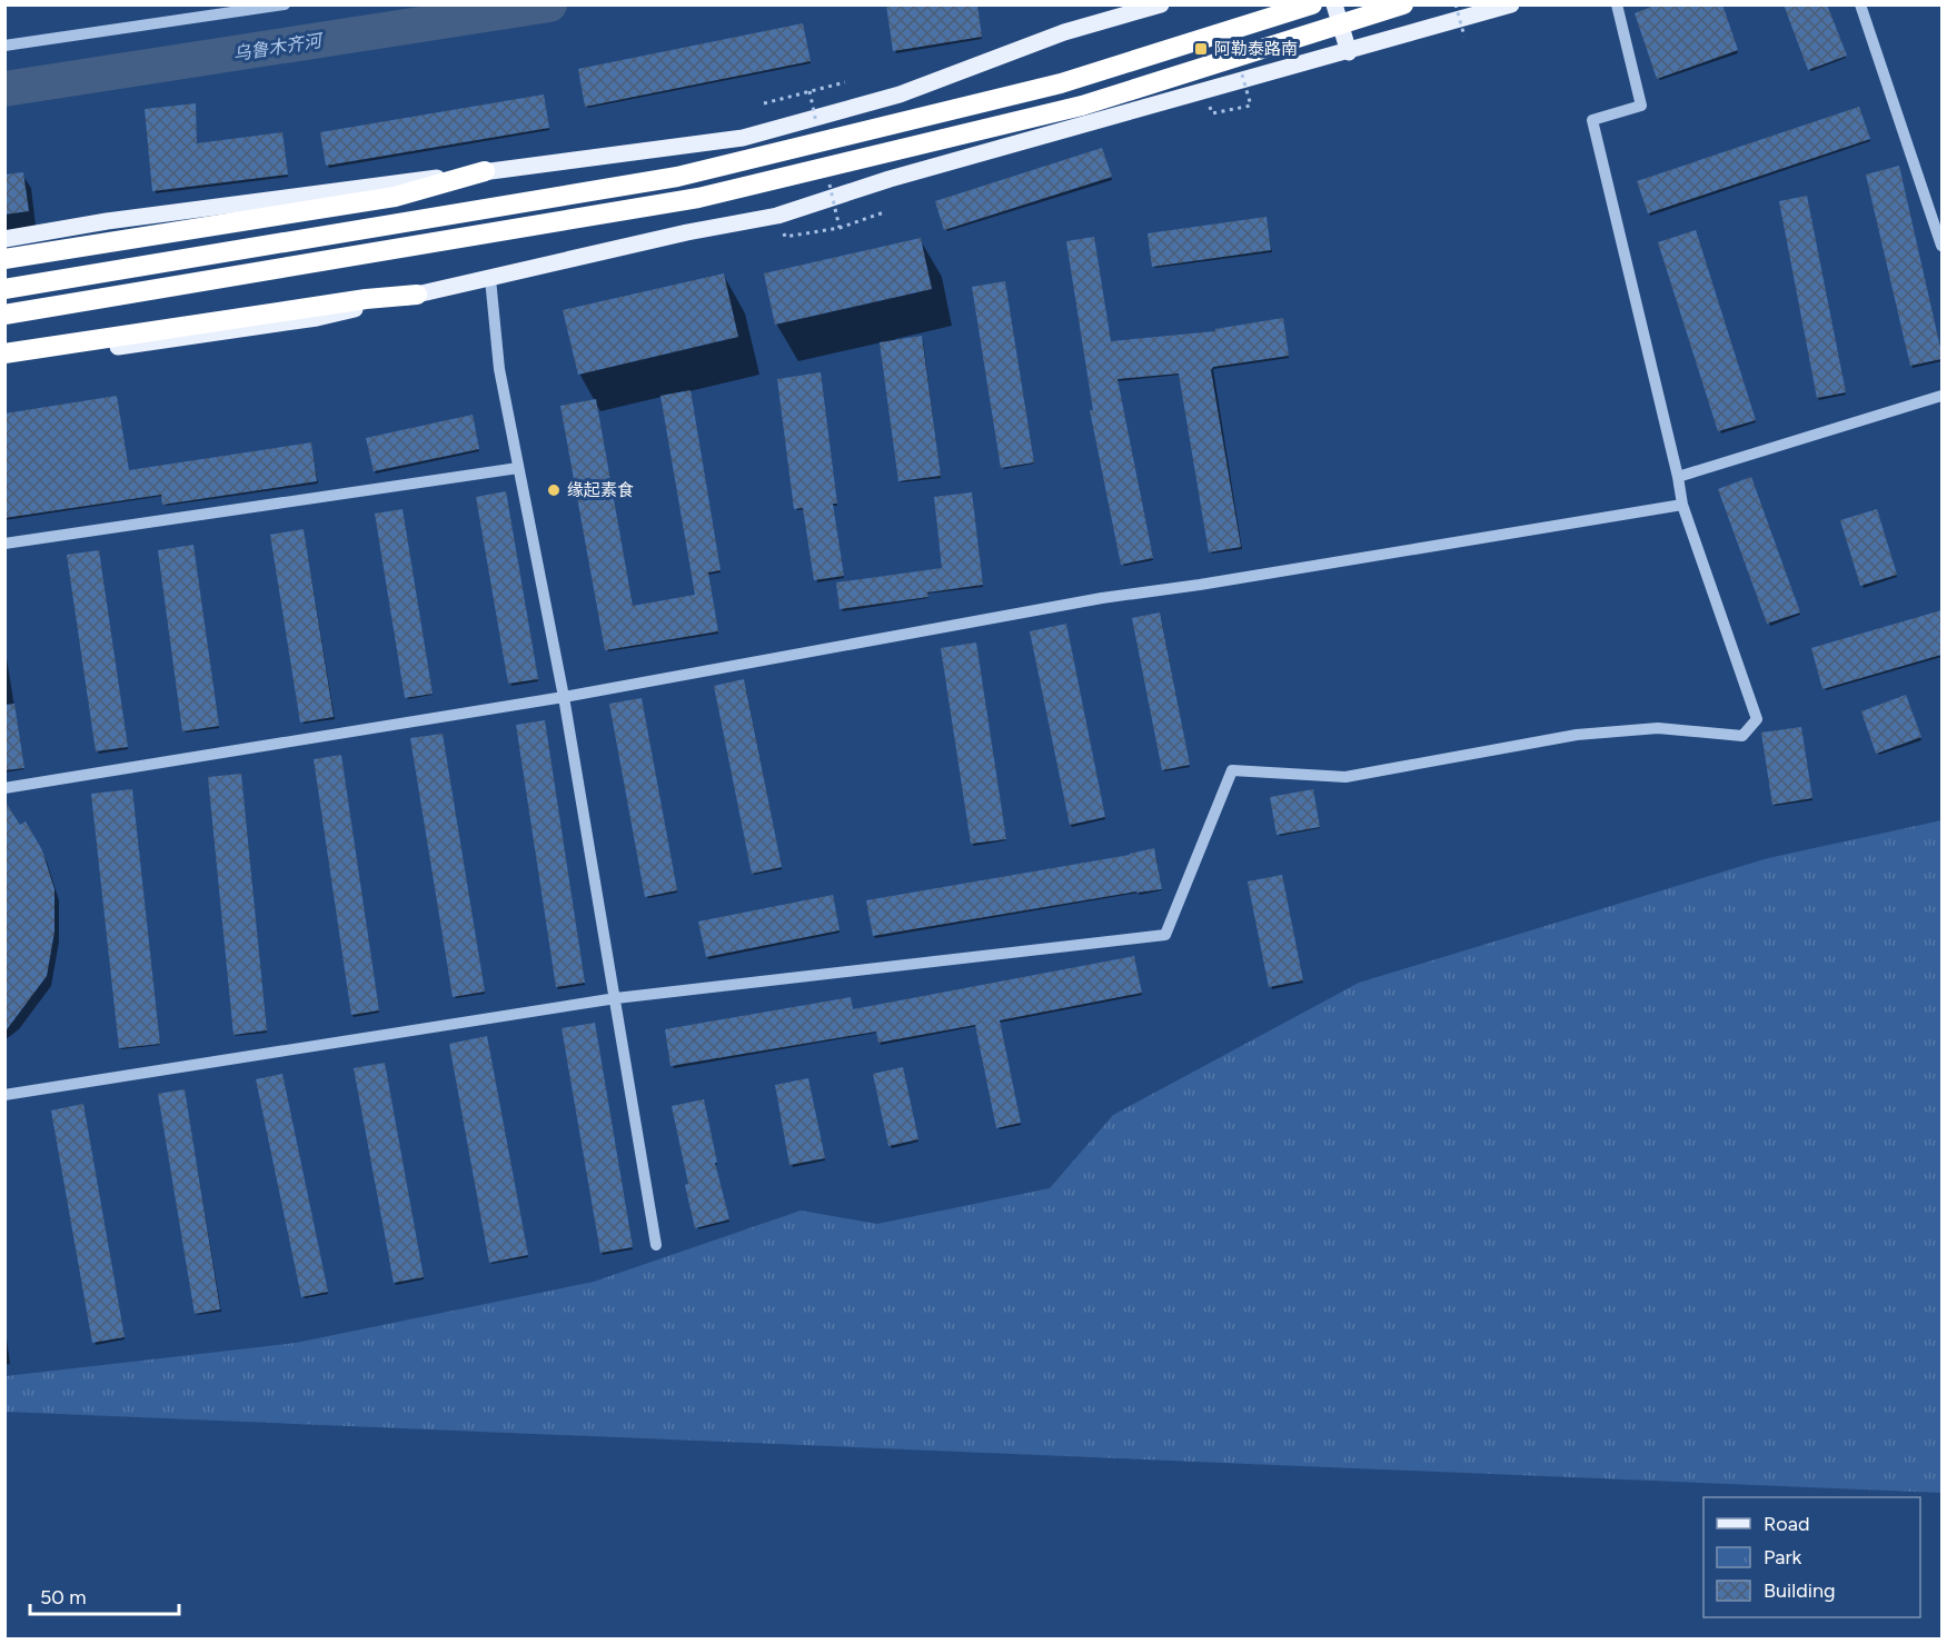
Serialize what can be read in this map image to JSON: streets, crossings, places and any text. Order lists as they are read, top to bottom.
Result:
{
  "water": ["乌鲁木齐河"],
  "places": {
    "transit": ["阿勒泰路南"],
    "other": ["缘起素食"]
  },
  "legend": ["Road", "Park", "Building"],
  "scale_bar": "50 m"
}
